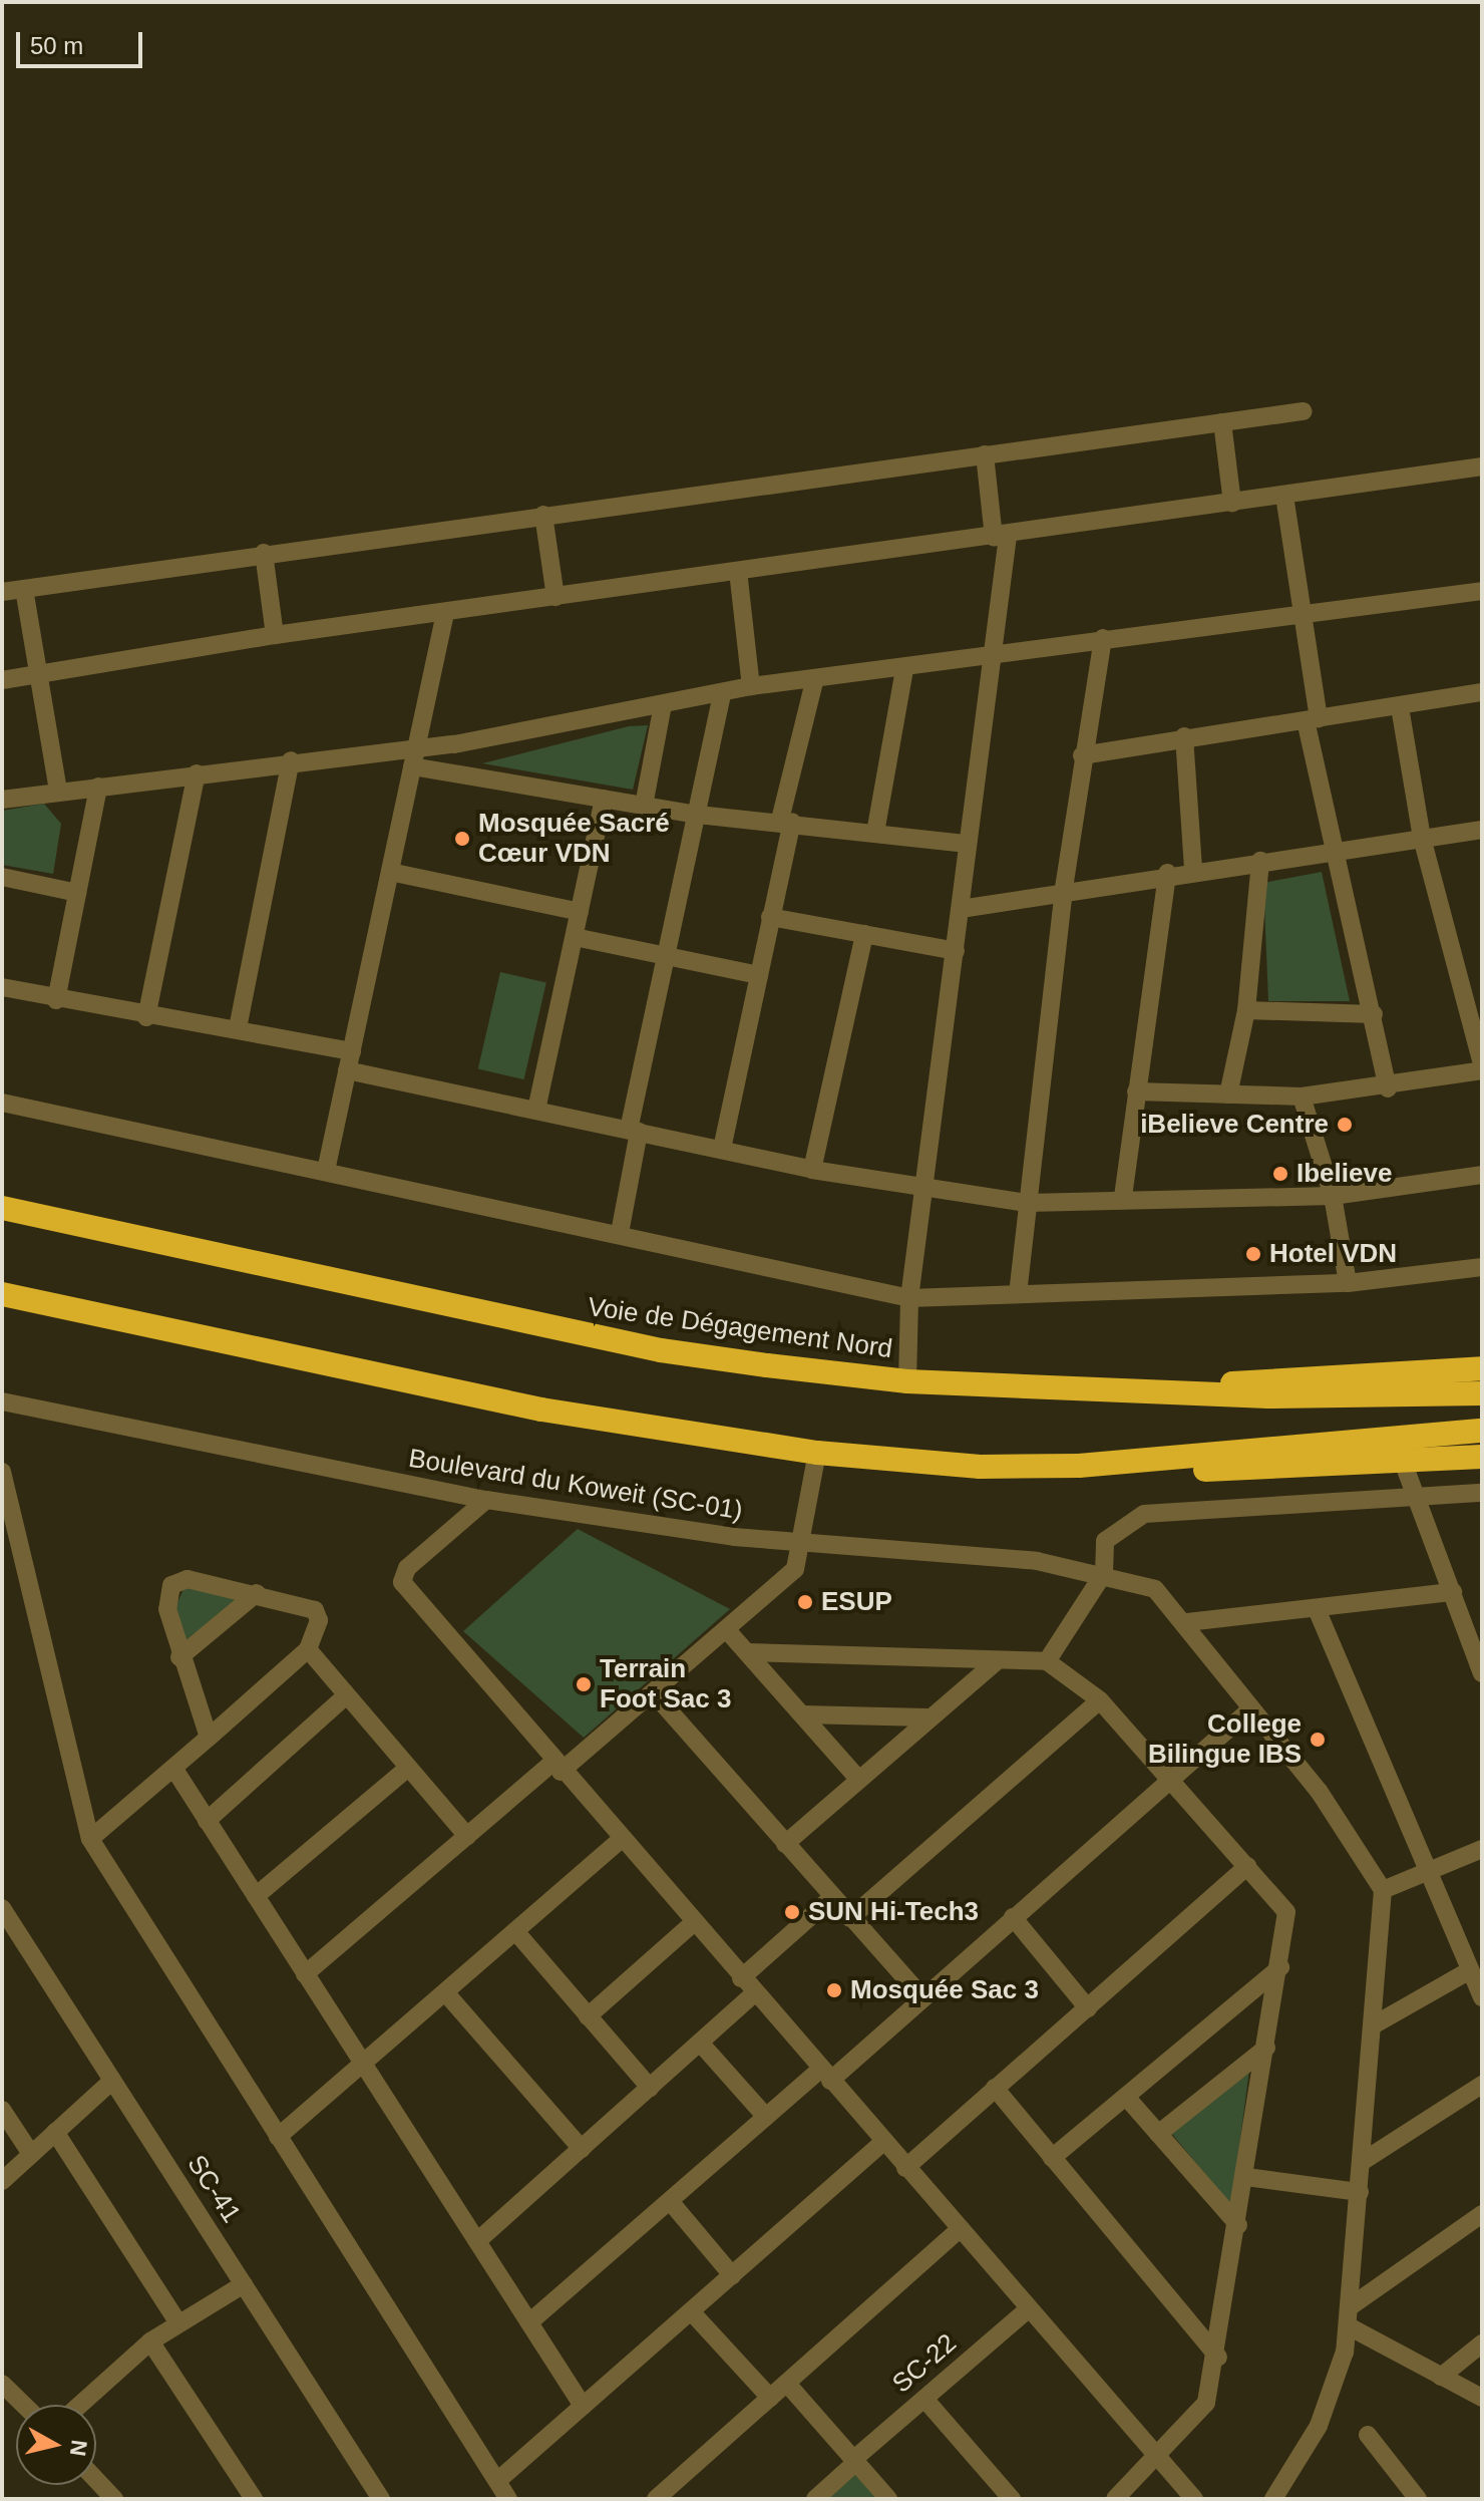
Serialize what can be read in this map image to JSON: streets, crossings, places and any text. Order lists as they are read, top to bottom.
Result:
{
  "streets": {
    "highway": ["Voie de Dégagement Nord"],
    "street": ["Boulevard du Koweit (SC-01)", "SC-41", "SC-22"]
  },
  "places": [
    "Mosquée Sacré Cœur VDN",
    "iBelieve Centre",
    "Ibelieve",
    "Hotel VDN",
    "ESUP",
    "Terrain Foot Sac 3",
    "College Bilingue IBS",
    "SUN Hi-Tech3",
    "Mosquée Sac 3"
  ],
  "scale_bar": "50 m",
  "north": "right"
}
